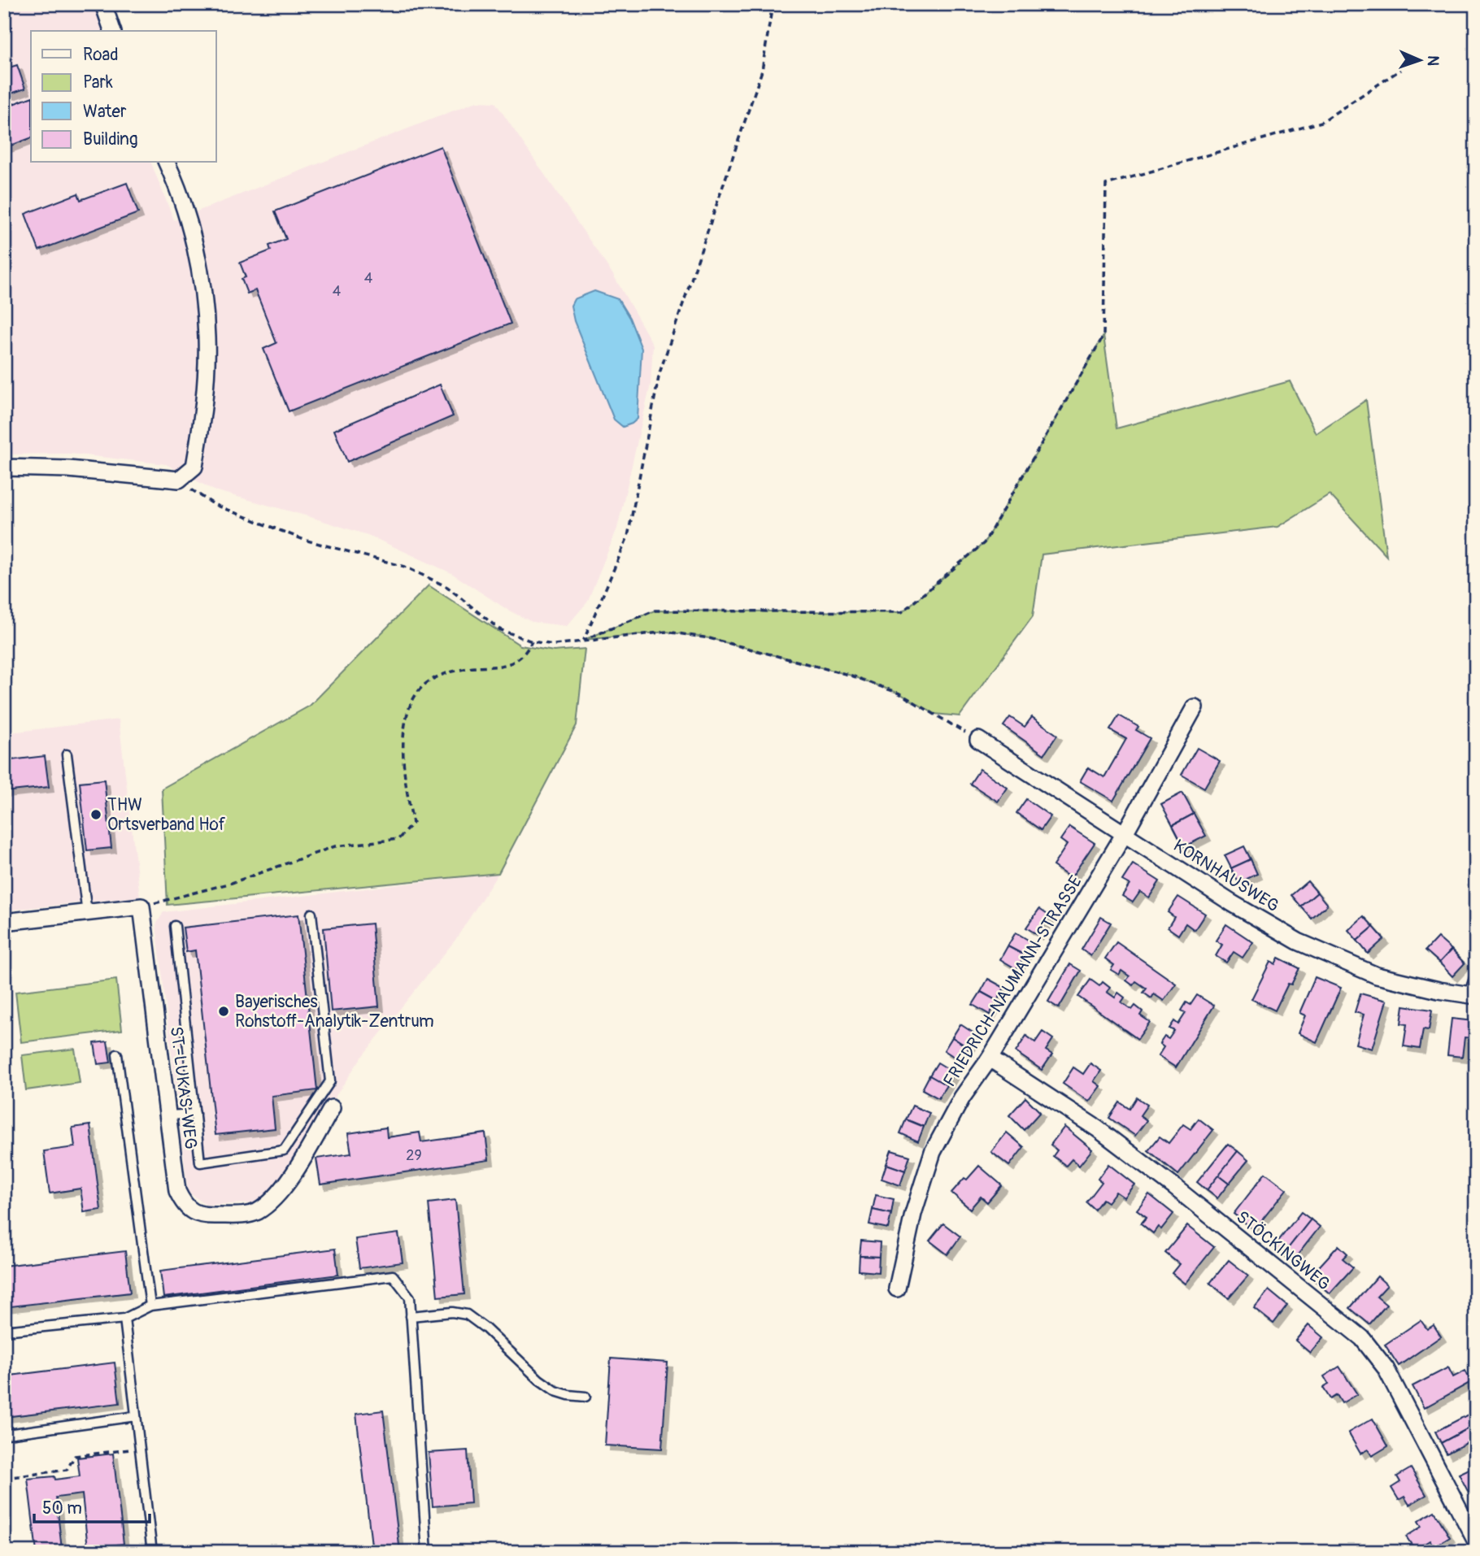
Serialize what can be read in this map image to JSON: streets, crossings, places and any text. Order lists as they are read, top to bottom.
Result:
{
  "streets": {
    "street": [
      "KORNHAUSWEG",
      "FRIEDRICH-NAUMANN-STRASSE",
      "ST.-LUKAS-WEG",
      "STÖCKINGWEG"
    ]
  },
  "crossings": [
    ["KORNHAUSWEG", "FRIEDRICH-NAUMANN-STRASSE"],
    ["FRIEDRICH-NAUMANN-STRASSE", "STÖCKINGWEG"]
  ],
  "places": ["THW Ortsverband Hof", "Bayerisches Rohstoff-Analytik-Zentrum"],
  "house_numbers": ["4", "4", "29"],
  "legend": [
    "Road",
    "Park",
    "Water",
    "Building"
  ],
  "scale_bar": "50 m",
  "north": "right"
}
